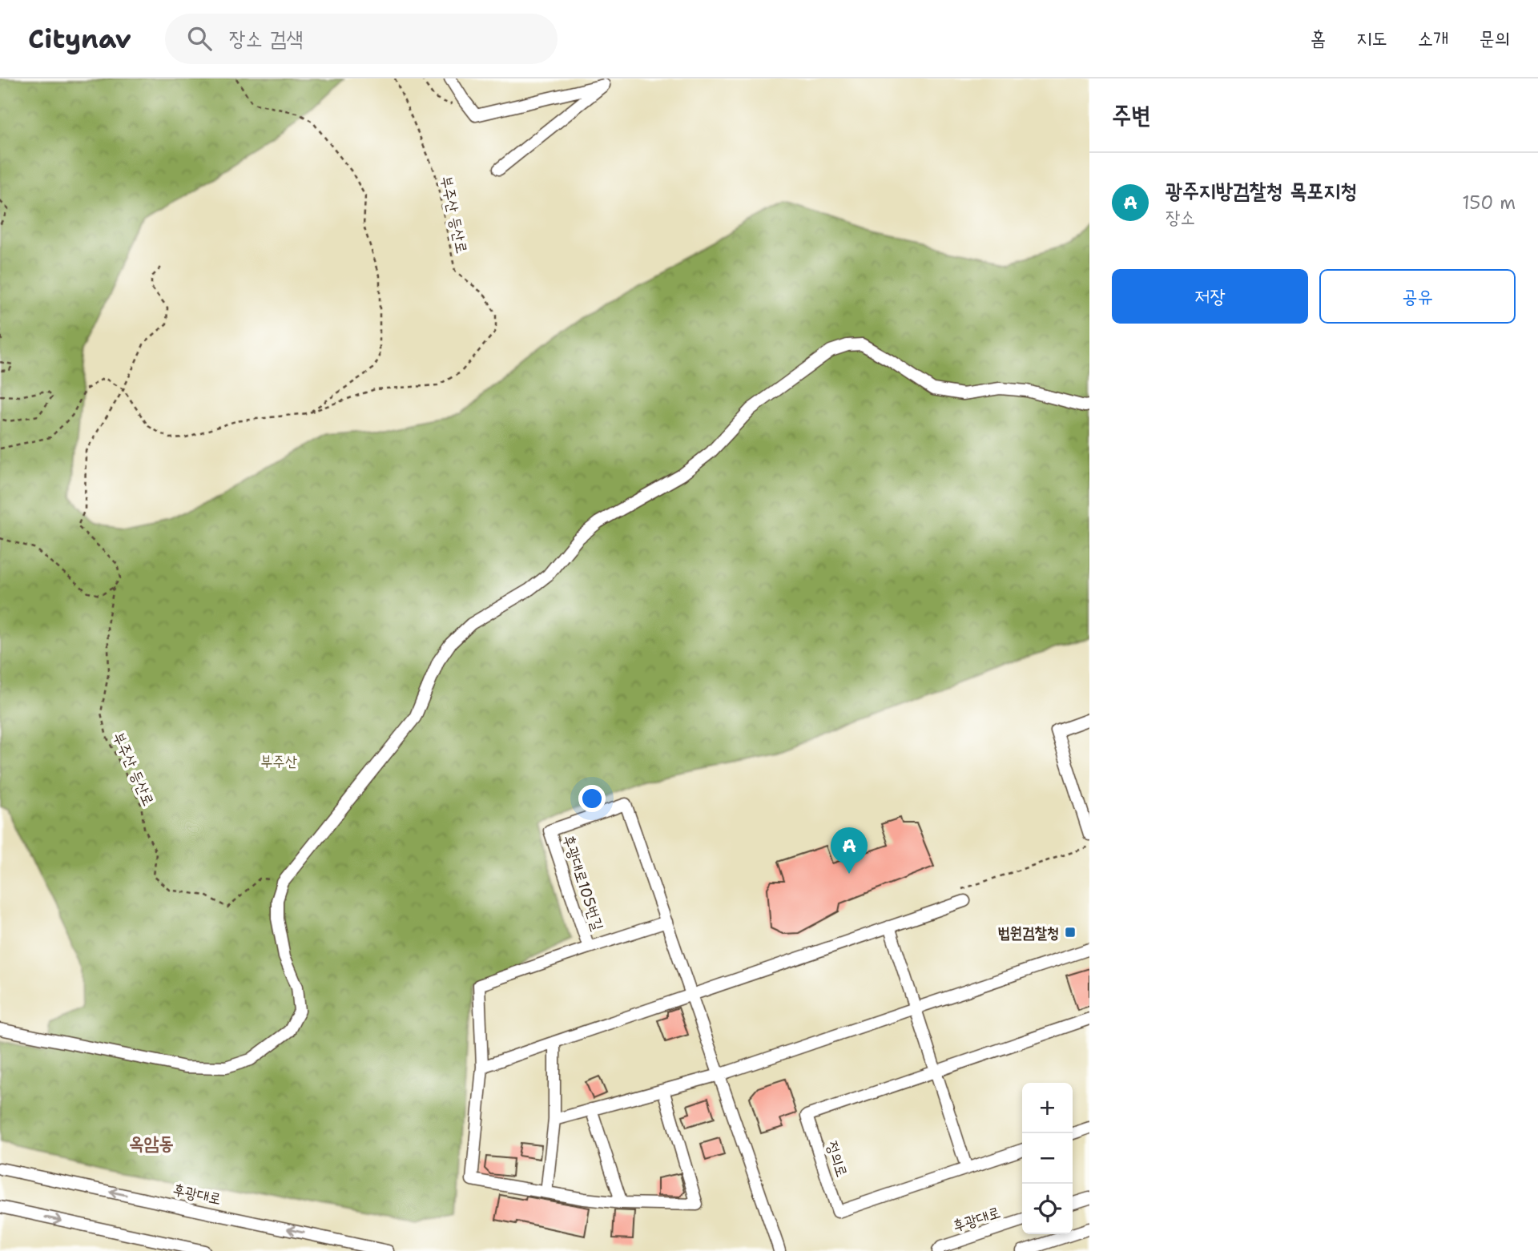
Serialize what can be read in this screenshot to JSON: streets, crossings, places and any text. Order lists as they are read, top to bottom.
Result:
{
  "streets": {
    "street": ["후광대로105번길", "정의로", "후광대로"],
    "path": ["부주산 등산로"]
  },
  "districts": ["옥암동"],
  "parks": ["부주산"],
  "places": {
    "transit": ["법원검찰청"]
  },
  "page": {
    "header": "Citynav",
    "search": "장소 검색",
    "nav": [
      "홈",
      "지도",
      "소개",
      "문의"
    ],
    "heading": "주변",
    "list": [
      {
        "mark": "A",
        "name": "광주지방검찰청 목포지청",
        "note": "장소",
        "value": "150 m"
      }
    ],
    "buttons": ["저장", "공유"],
    "pins": "A",
    "map_buttons": ["+", "−"]
  }
}
